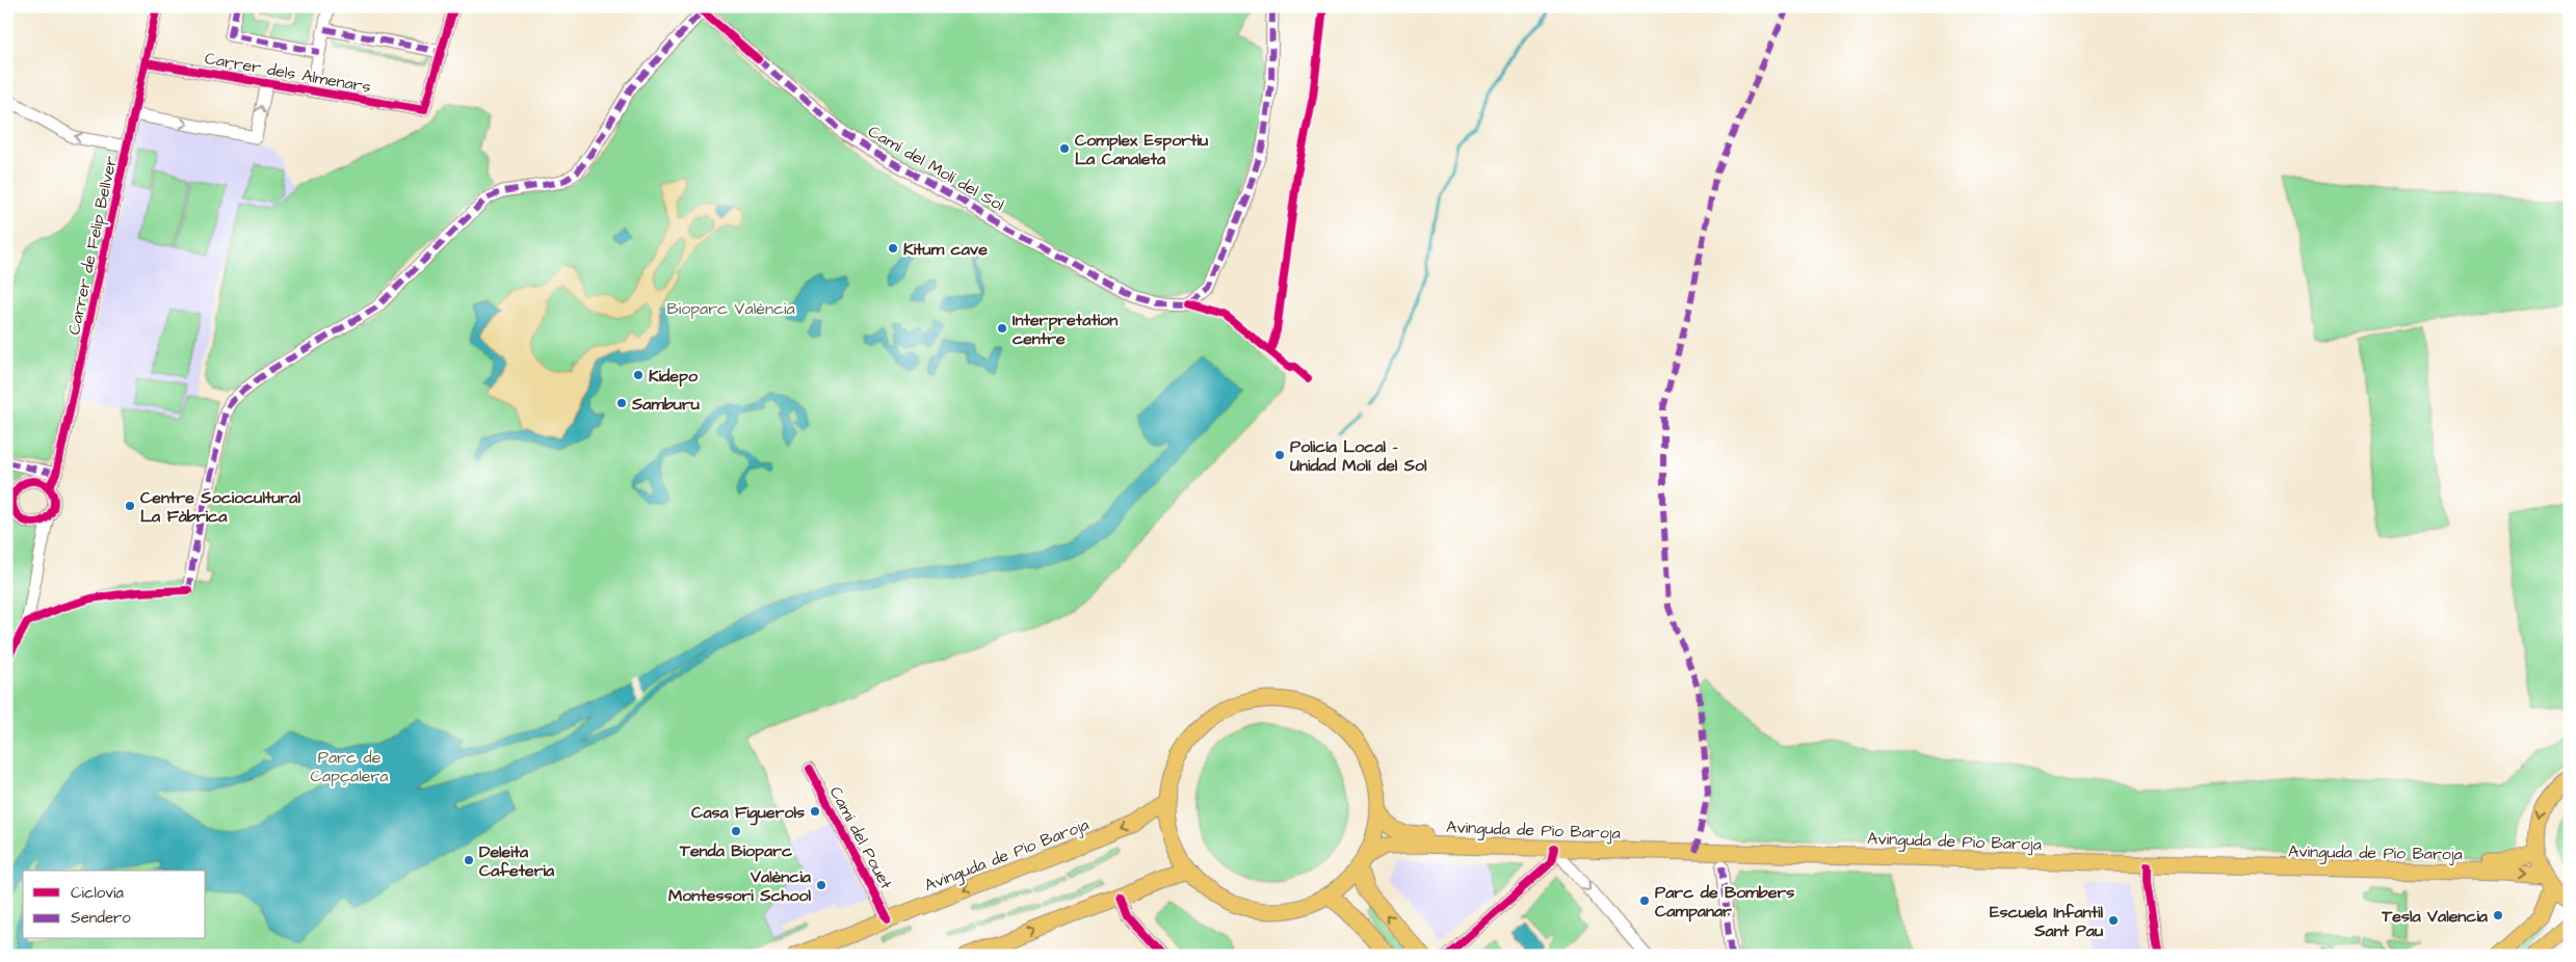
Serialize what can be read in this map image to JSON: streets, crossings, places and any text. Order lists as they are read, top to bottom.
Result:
{
  "streets": {
    "main road": ["Avinguda de Pio Baroja"],
    "street": [
      "Carrer dels Almenars",
      "Camí del Molí del Sol",
      "Carrer de Felip Bellver",
      "Camí del Pouet"
    ]
  },
  "crossings": [
    ["Carrer dels Almenars", "Carrer de Felip Bellver"],
    ["Avinguda de Pio Baroja", "Camí del Pouet"]
  ],
  "parks": ["Bioparc València", "Parc de Capçalera"],
  "places": [
    "Complex Esportiu La Canaleta",
    "Kitum cave",
    "Interpretation centre",
    "Kidepo",
    "Samburu",
    "Policía Local - Unidad Molí del Sol",
    "Centre Sociocultural La Fàbrica",
    "Casa Figuerols",
    "Tenda Bioparc",
    "Deleita Cafeteria",
    "València Montessori School",
    "Parc de Bombers Campanar",
    "Tesla Valencia",
    "Escuela Infantil Sant Pau"
  ],
  "legend": ["Ciclovía", "Sendero"]
}
